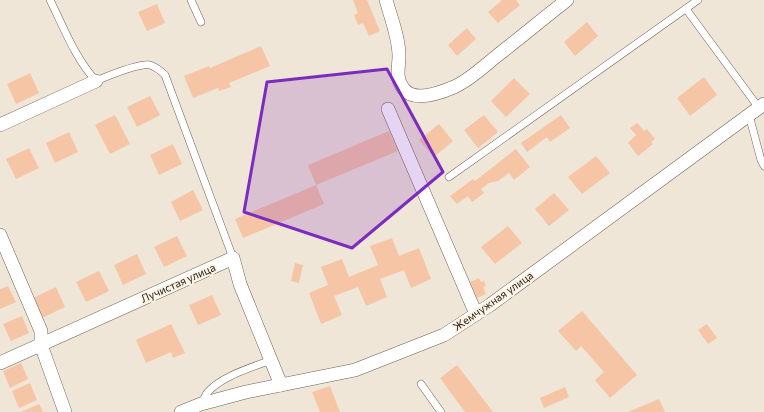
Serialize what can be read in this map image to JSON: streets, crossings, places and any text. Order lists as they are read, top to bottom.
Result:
{
  "streets": {
    "street": ["Лучистая улица", "Жемчужная улица"]
  }
}
